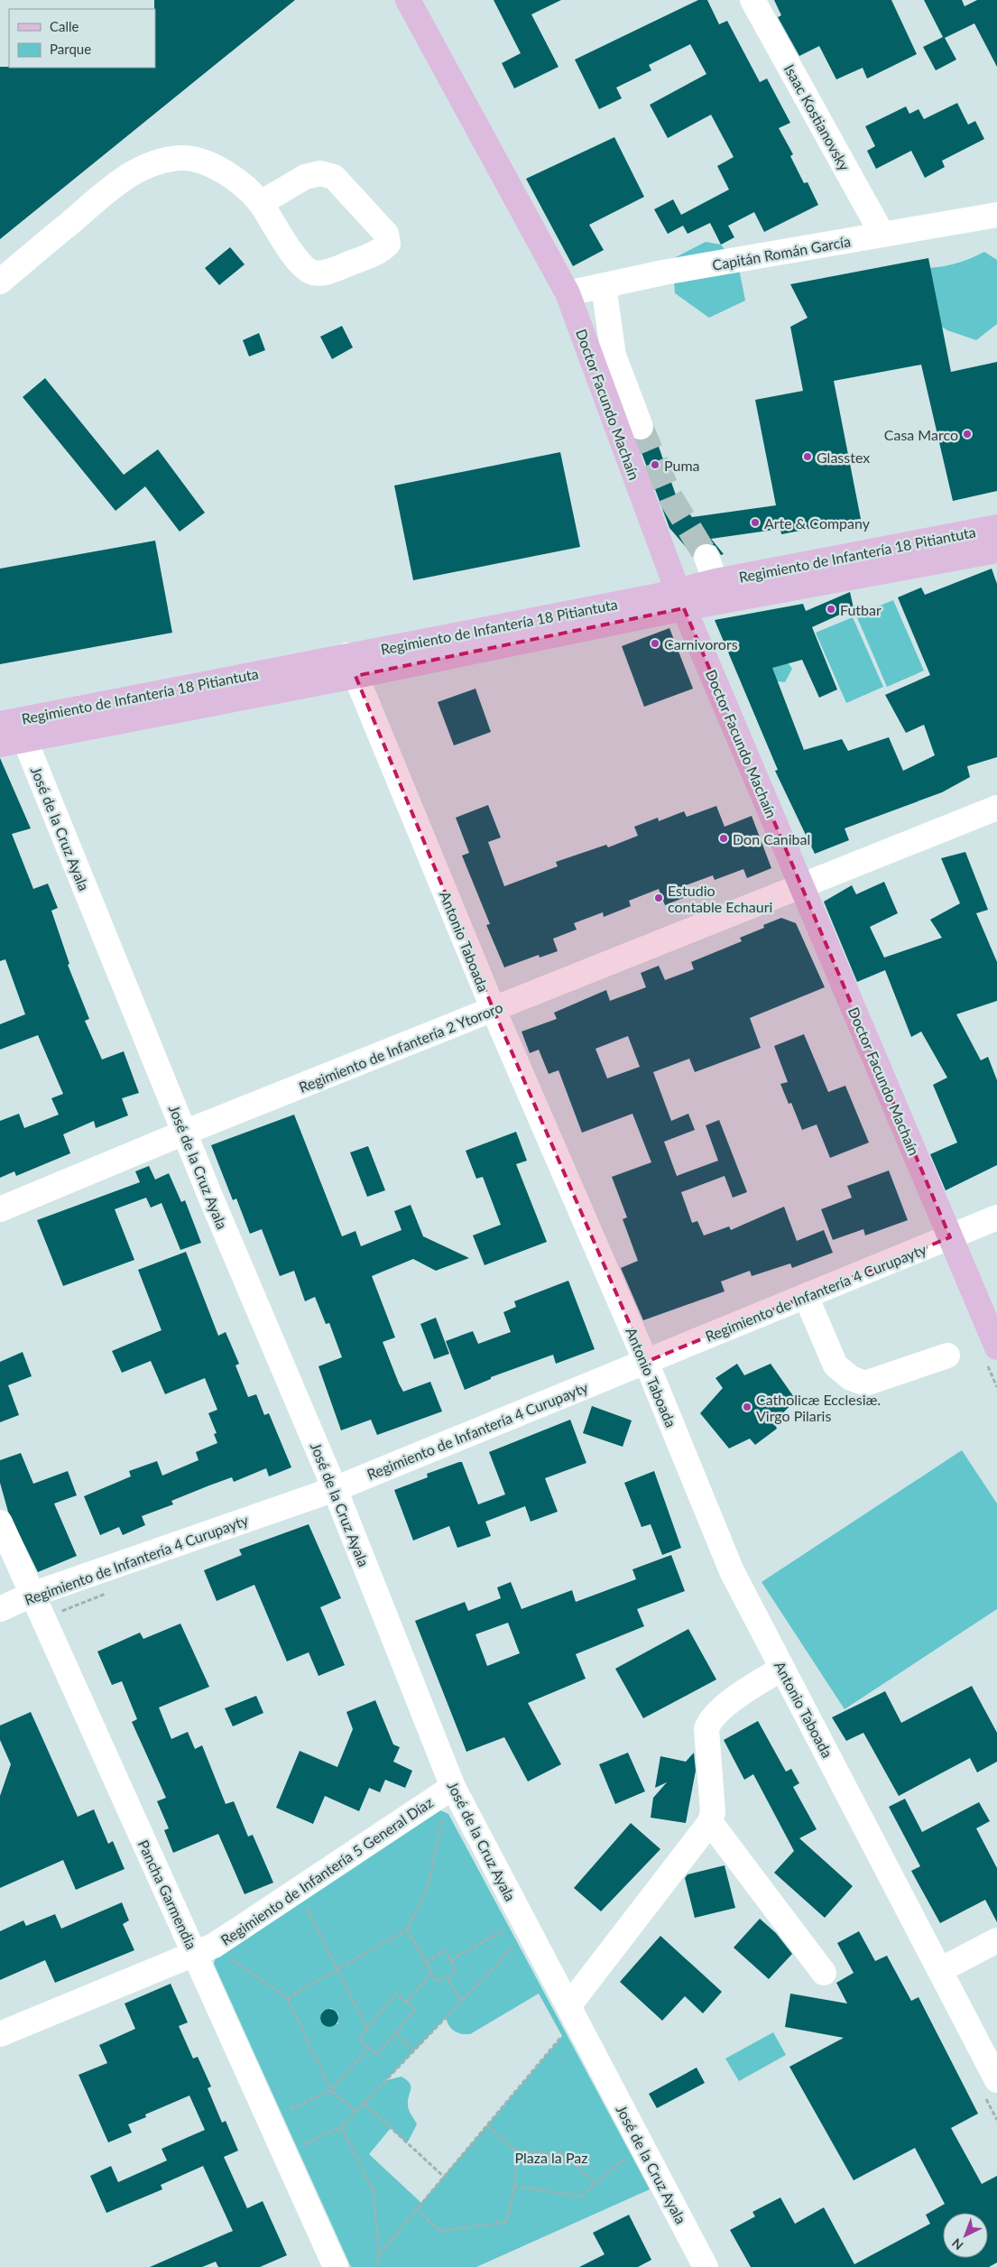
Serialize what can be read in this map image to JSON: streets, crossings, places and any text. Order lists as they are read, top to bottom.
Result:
{
  "streets": {
    "main road": ["Doctor Facundo Machaín", "Regimiento de Infantería 18 Pitiantuta"],
    "street": [
      "Isaac Kostianovsky",
      "Capitán Román García",
      "José de la Cruz Ayala",
      "Antonio Taboada",
      "Regimiento de Infantería 2 Ytororo",
      "Regimiento de Infantería 4 Curupayty",
      "Regimiento de Infantería 5 General Díaz",
      "Pancha Garmendia"
    ]
  },
  "crossings": [
    ["Isaac Kostianovsky", "Capitán Román García"],
    ["Capitán Román García", "Doctor Facundo Machaín"],
    ["Doctor Facundo Machaín", "Regimiento de Infantería 18 Pitiantuta"],
    ["Doctor Facundo Machaín", "Regimiento de Infantería 2 Ytororo"],
    ["Doctor Facundo Machaín", "Regimiento de Infantería 4 Curupayty"],
    ["Regimiento de Infantería 18 Pitiantuta", "José de la Cruz Ayala"],
    ["Regimiento de Infantería 18 Pitiantuta", "Antonio Taboada"],
    ["José de la Cruz Ayala", "Regimiento de Infantería 2 Ytororo"],
    ["José de la Cruz Ayala", "Regimiento de Infantería 4 Curupayty"],
    ["José de la Cruz Ayala", "Regimiento de Infantería 5 General Díaz"],
    ["Antonio Taboada", "Regimiento de Infantería 2 Ytororo"],
    ["Antonio Taboada", "Regimiento de Infantería 4 Curupayty"],
    ["Regimiento de Infantería 4 Curupayty", "Pancha Garmendia"],
    ["Regimiento de Infantería 5 General Díaz", "Pancha Garmendia"]
  ],
  "parks": ["Plaza la Paz"],
  "places": [
    "Casa Marco",
    "Glasstex",
    "Puma",
    "Arte & Company",
    "Futbar",
    "Carnivorors",
    "Don Canibal",
    "Estudio contable Echauri",
    "Catholicæ Ecclesiæ. Virgo Pilaris"
  ],
  "legend": ["Calle", "Parque"],
  "north": "bottom left"
}
